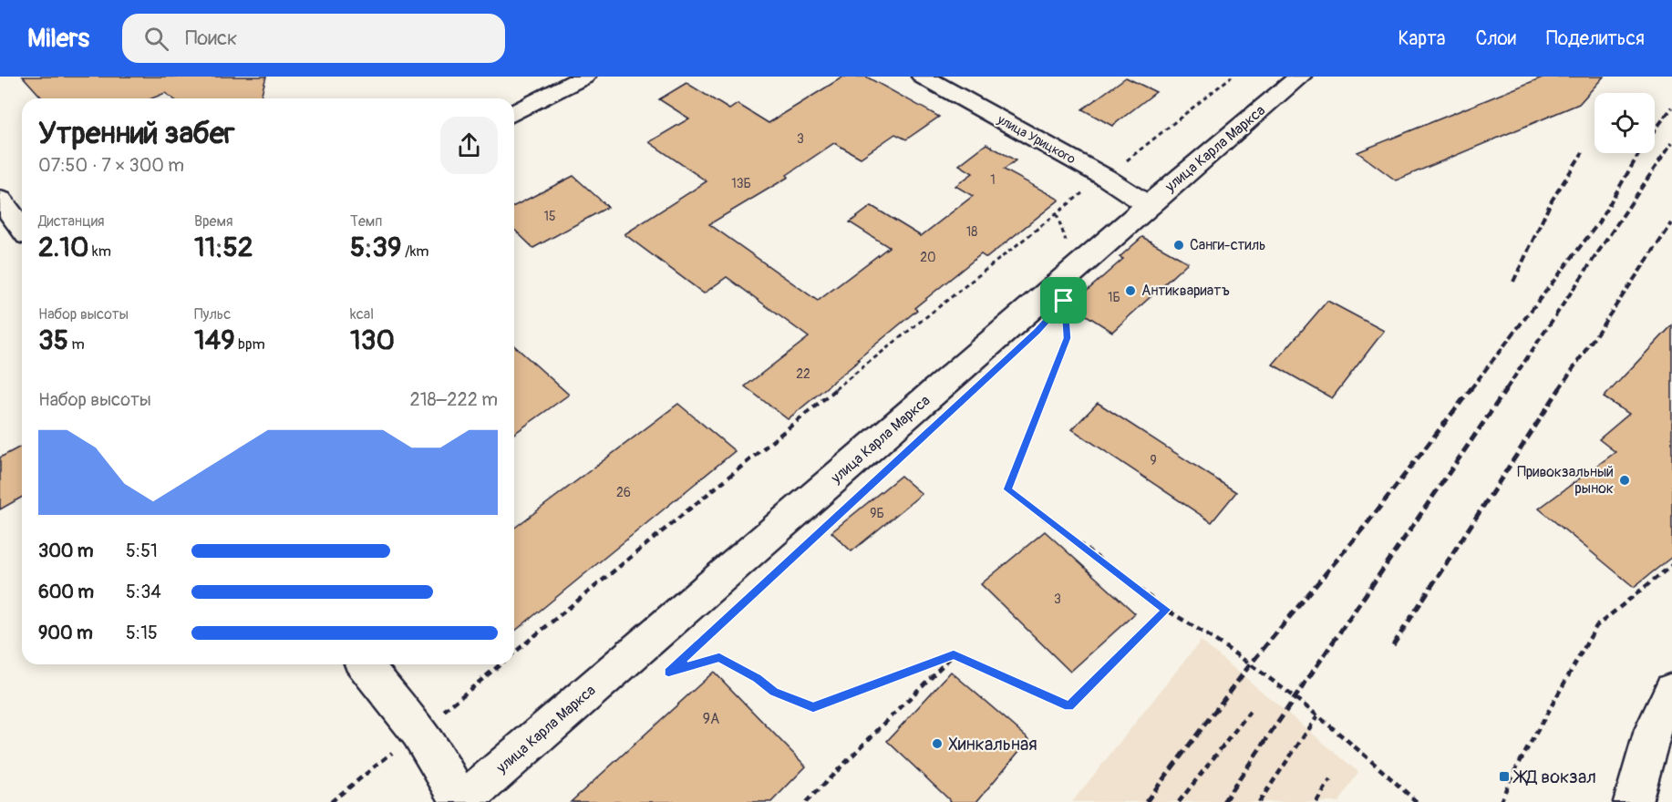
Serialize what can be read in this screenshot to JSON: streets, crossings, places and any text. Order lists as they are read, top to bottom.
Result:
{
  "streets": {
    "street": ["улица Урицкого", "улица Карла Маркса"]
  },
  "crossings": [
    ["улица Урицкого", "улица Карла Маркса"]
  ],
  "places": {
    "other": [
      "Санги-стиль",
      "Антиквариатъ",
      "Привокзальный рынок",
      "Хинкальная"
    ],
    "transit": ["ЖД вокзал"]
  },
  "house_numbers": [
    "3",
    "1",
    "13Б",
    "15",
    "18",
    "20",
    "1Б",
    "22",
    "9",
    "26",
    "9Б",
    "3",
    "9А"
  ],
  "page": {
    "header": "Milers",
    "search": "Поиск",
    "nav": ["Карта", "Слои", "Поделиться"],
    "heading": ["Утренний забег", "07:50 · 7 × 300 m"],
    "stats": [
      ["Дистанция", "2.10 km"],
      ["Время", "11:52"],
      ["Темп", "5:39 /km"],
      ["Набор высоты", "35 m"],
      ["Пульс", "149 bpm"],
      ["kcal", "130"]
    ],
    "chart": ["Набор высоты", "218–222 m"],
    "list": [
      {
        "name": "300 m",
        "note": "5:51"
      },
      {
        "name": "600 m",
        "note": "5:34"
      },
      {
        "name": "900 m",
        "note": "5:15"
      }
    ]
  }
}
